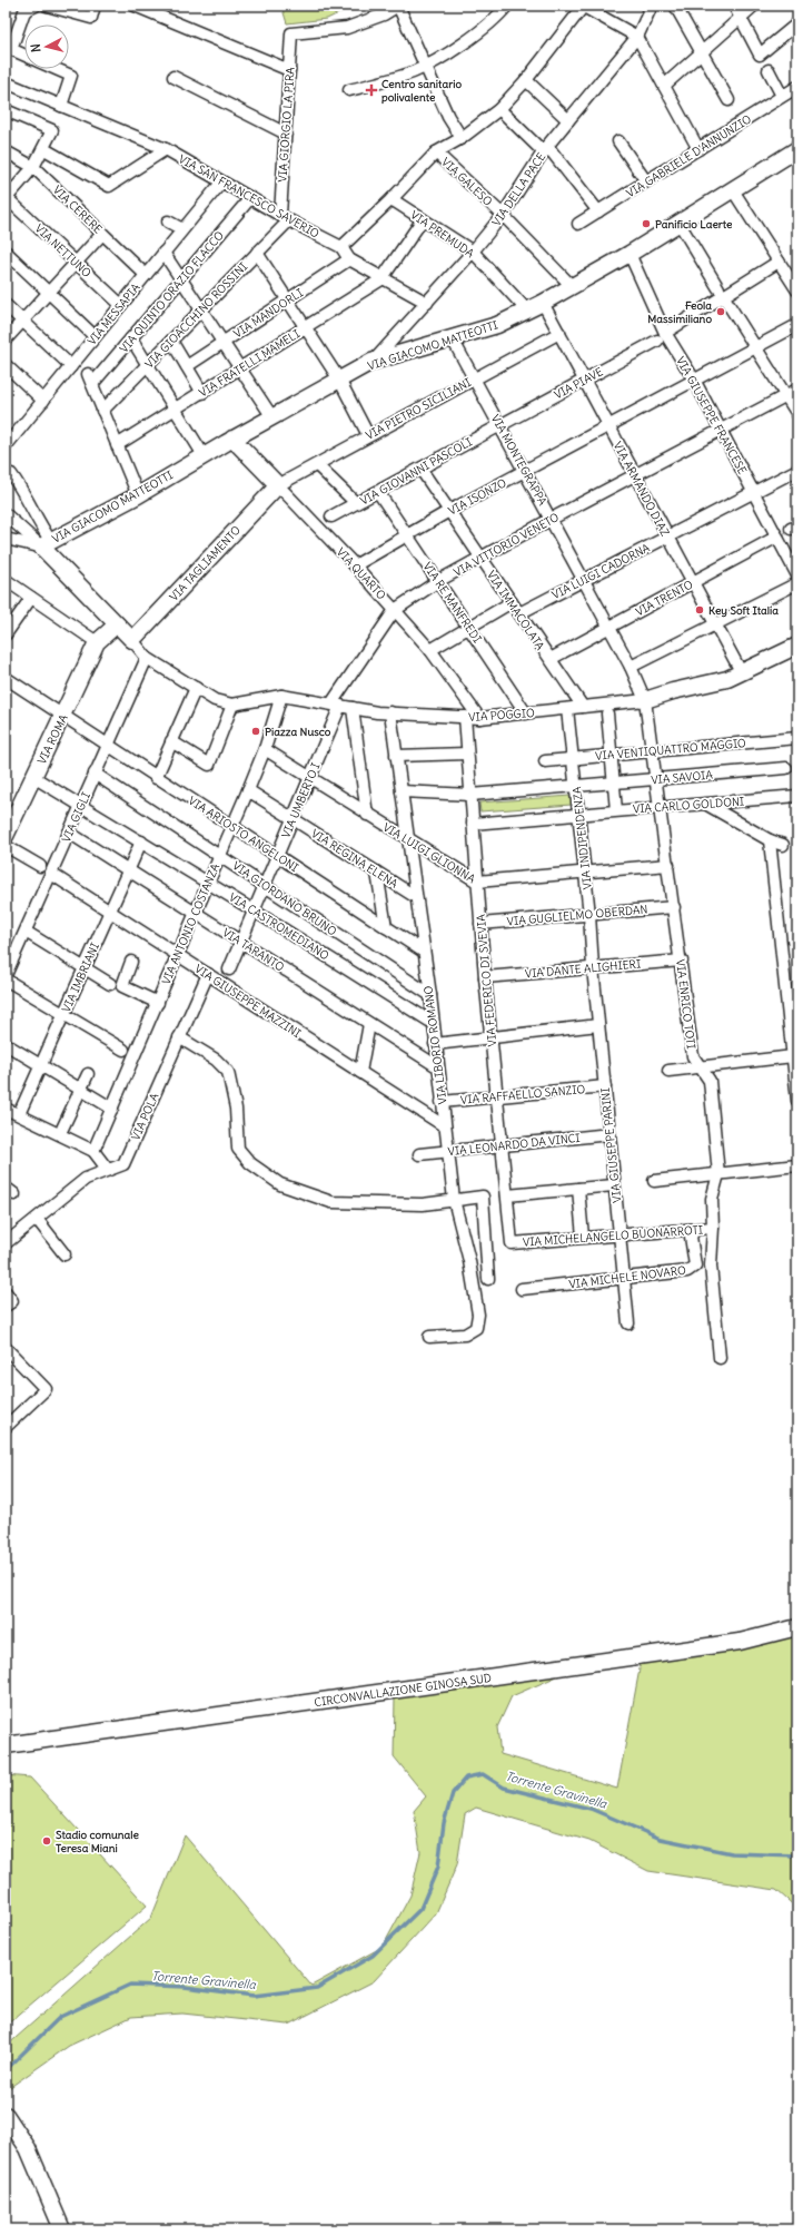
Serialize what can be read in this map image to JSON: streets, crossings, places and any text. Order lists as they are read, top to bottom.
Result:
{
  "streets": {
    "street": [
      "VIA GIORGIO LA PIRA",
      "VIA GABRIELE D'ANNUNZIO",
      "VIA GALESO",
      "VIA DELLA PACE",
      "VIA SAN FRANCESCO SAVERIO",
      "VIA CERERE",
      "VIA PREMUDA",
      "VIA NETTUNO",
      "VIA QUINTO ORAZIO FLACCO",
      "VIA MANDORLI",
      "VIA MESSAPIA",
      "VIA GIOACCHINO ROSSINI",
      "VIA GIACOMO MATTEOTTI",
      "VIA FRATELLI MAMELI",
      "VIA PIAVE",
      "VIA PIETRO SICILIANI",
      "VIA GIUSEPPE FRANCESE",
      "VIA MONTEGRAPPA",
      "VIA GIOVANNI PASCOLI",
      "VIA ARMANDO DIAZ",
      "VIA ISONZO",
      "VIA VITTORIO VENETO",
      "VIA TAGLIAMENTO",
      "VIA LUIGI CADORNA",
      "VIA QUARTO",
      "VIA TRENTO",
      "VIA RE MANFREDI",
      "VIA IMMACOLATA",
      "VIA POGGIO",
      "VIA ROMA",
      "VIA VENTIQUATTRO MAGGIO",
      "VIA SAVOIA",
      "VIA UMBERTO I",
      "VIA CARLO GOLDONI",
      "VIA GIGLI",
      "VIA ARIOSTO ANGELONI",
      "VIA INDIPENDENZA",
      "VIA LUIGI GLIONNA",
      "VIA REGINA ELENA",
      "VIA GIORDANO BRUNO",
      "VIA GUGLIELMO OBERDAN",
      "VIA ANTONIO COSTANZA",
      "VIA CASTROMEDIANO",
      "VIA TARANTO",
      "VIA DANTE ALIGHIERI",
      "VIA IMBRIANI",
      "VIA FEDERICO DI SVEVIA",
      "VIA GIUSEPPE MAZZINI",
      "VIA ENRICO TOTI",
      "VIA LIBORIO ROMANO",
      "VIA RAFFAELLO SANZIO",
      "VIA POLA",
      "VIA LEONARDO DA VINCI",
      "VIA GIUSEPPE PARINI",
      "VIA MICHELANGELO BUONARROTI",
      "VIA MICHELE NOVARO",
      "CIRCONVALLAZIONE GINOSA SUD"
    ]
  },
  "crossings": [
    ["VIA GIORGIO LA PIRA", "VIA SAN FRANCESCO SAVERIO"],
    ["VIA GIORGIO LA PIRA", "VIA GIOACCHINO ROSSINI"],
    ["VIA GALESO", "VIA DELLA PACE"],
    ["VIA GALESO", "VIA GIACOMO MATTEOTTI"],
    ["VIA DELLA PACE", "VIA PREMUDA"],
    ["VIA DELLA PACE", "VIA GIACOMO MATTEOTTI"],
    ["VIA SAN FRANCESCO SAVERIO", "VIA QUINTO ORAZIO FLACCO"],
    ["VIA SAN FRANCESCO SAVERIO", "VIA MESSAPIA"],
    ["VIA SAN FRANCESCO SAVERIO", "VIA GIOACCHINO ROSSINI"],
    ["VIA CERERE", "VIA MESSAPIA"],
    ["VIA PREMUDA", "VIA GIACOMO MATTEOTTI"],
    ["VIA NETTUNO", "VIA MESSAPIA"],
    ["VIA QUINTO ORAZIO FLACCO", "VIA GIOACCHINO ROSSINI"],
    ["VIA GIACOMO MATTEOTTI", "VIA GIUSEPPE FRANCESE"],
    ["VIA GIACOMO MATTEOTTI", "VIA MONTEGRAPPA"],
    ["VIA GIACOMO MATTEOTTI", "VIA ARMANDO DIAZ"],
    ["VIA GIACOMO MATTEOTTI", "VIA QUARTO"],
    ["VIA PIAVE", "VIA GIUSEPPE FRANCESE"],
    ["VIA PIAVE", "VIA MONTEGRAPPA"],
    ["VIA PIAVE", "VIA GIOVANNI PASCOLI"],
    ["VIA PIAVE", "VIA ARMANDO DIAZ"],
    ["VIA PIETRO SICILIANI", "VIA MONTEGRAPPA"],
    ["VIA PIETRO SICILIANI", "VIA ARMANDO DIAZ"],
    ["VIA PIETRO SICILIANI", "VIA TAGLIAMENTO"],
    ["VIA PIETRO SICILIANI", "VIA QUARTO"],
    ["VIA GIUSEPPE FRANCESE", "VIA ISONZO"],
    ["VIA GIUSEPPE FRANCESE", "VIA VITTORIO VENETO"],
    ["VIA GIUSEPPE FRANCESE", "VIA LUIGI CADORNA"],
    ["VIA GIUSEPPE FRANCESE", "VIA TRENTO"],
    ["VIA MONTEGRAPPA", "VIA GIOVANNI PASCOLI"],
    ["VIA MONTEGRAPPA", "VIA ISONZO"],
    ["VIA MONTEGRAPPA", "VIA VITTORIO VENETO"],
    ["VIA MONTEGRAPPA", "VIA LUIGI CADORNA"],
    ["VIA MONTEGRAPPA", "VIA TRENTO"],
    ["VIA MONTEGRAPPA", "VIA POGGIO"],
    ["VIA MONTEGRAPPA", "VIA ENRICO TOTI"],
    ["VIA GIOVANNI PASCOLI", "VIA RE MANFREDI"],
    ["VIA GIOVANNI PASCOLI", "VIA IMMACOLATA"],
    ["VIA ARMANDO DIAZ", "VIA ISONZO"],
    ["VIA ARMANDO DIAZ", "VIA VITTORIO VENETO"],
    ["VIA ARMANDO DIAZ", "VIA LUIGI CADORNA"],
    ["VIA ARMANDO DIAZ", "VIA TRENTO"],
    ["VIA ISONZO", "VIA QUARTO"],
    ["VIA ISONZO", "VIA RE MANFREDI"],
    ["VIA ISONZO", "VIA IMMACOLATA"],
    ["VIA VITTORIO VENETO", "VIA QUARTO"],
    ["VIA VITTORIO VENETO", "VIA RE MANFREDI"],
    ["VIA VITTORIO VENETO", "VIA IMMACOLATA"],
    ["VIA VITTORIO VENETO", "VIA POGGIO"],
    ["VIA VITTORIO VENETO", "VIA UMBERTO I"],
    ["VIA TAGLIAMENTO", "VIA QUARTO"],
    ["VIA LUIGI CADORNA", "VIA IMMACOLATA"],
    ["VIA QUARTO", "VIA POGGIO"],
    ["VIA TRENTO", "VIA IMMACOLATA"],
    ["VIA RE MANFREDI", "VIA POGGIO"],
    ["VIA IMMACOLATA", "VIA POGGIO"],
    ["VIA POGGIO", "VIA UMBERTO I"],
    ["VIA POGGIO", "VIA INDIPENDENZA"],
    ["VIA POGGIO", "VIA FEDERICO DI SVEVIA"],
    ["VIA POGGIO", "VIA ENRICO TOTI"],
    ["VIA POGGIO", "VIA LIBORIO ROMANO"],
    ["VIA ROMA", "VIA ARIOSTO ANGELONI"],
    ["VIA ROMA", "VIA CASTROMEDIANO"],
    ["VIA VENTIQUATTRO MAGGIO", "VIA INDIPENDENZA"],
    ["VIA VENTIQUATTRO MAGGIO", "VIA ENRICO TOTI"],
    ["VIA SAVOIA", "VIA INDIPENDENZA"],
    ["VIA SAVOIA", "VIA FEDERICO DI SVEVIA"],
    ["VIA SAVOIA", "VIA ENRICO TOTI"],
    ["VIA UMBERTO I", "VIA ARIOSTO ANGELONI"],
    ["VIA UMBERTO I", "VIA LUIGI GLIONNA"],
    ["VIA UMBERTO I", "VIA REGINA ELENA"],
    ["VIA UMBERTO I", "VIA GIORDANO BRUNO"],
    ["VIA UMBERTO I", "VIA CASTROMEDIANO"],
    ["VIA UMBERTO I", "VIA TARANTO"],
    ["VIA CARLO GOLDONI", "VIA INDIPENDENZA"],
    ["VIA CARLO GOLDONI", "VIA FEDERICO DI SVEVIA"],
    ["VIA CARLO GOLDONI", "VIA ENRICO TOTI"],
    ["VIA GIGLI", "VIA ARIOSTO ANGELONI"],
    ["VIA GIGLI", "VIA GIORDANO BRUNO"],
    ["VIA GIGLI", "VIA CASTROMEDIANO"],
    ["VIA GIGLI", "VIA TARANTO"],
    ["VIA GIGLI", "VIA GIUSEPPE MAZZINI"],
    ["VIA ARIOSTO ANGELONI", "VIA ANTONIO COSTANZA"],
    ["VIA ARIOSTO ANGELONI", "VIA LIBORIO ROMANO"],
    ["VIA INDIPENDENZA", "VIA LUIGI GLIONNA"],
    ["VIA INDIPENDENZA", "VIA GUGLIELMO OBERDAN"],
    ["VIA INDIPENDENZA", "VIA DANTE ALIGHIERI"],
    ["VIA INDIPENDENZA", "VIA GIUSEPPE PARINI"],
    ["VIA LUIGI GLIONNA", "VIA ANTONIO COSTANZA"],
    ["VIA LUIGI GLIONNA", "VIA FEDERICO DI SVEVIA"],
    ["VIA LUIGI GLIONNA", "VIA ENRICO TOTI"],
    ["VIA LUIGI GLIONNA", "VIA LIBORIO ROMANO"],
    ["VIA REGINA ELENA", "VIA ANTONIO COSTANZA"],
    ["VIA REGINA ELENA", "VIA LIBORIO ROMANO"],
    ["VIA GIORDANO BRUNO", "VIA ANTONIO COSTANZA"],
    ["VIA GIORDANO BRUNO", "VIA LIBORIO ROMANO"],
    ["VIA GUGLIELMO OBERDAN", "VIA FEDERICO DI SVEVIA"],
    ["VIA GUGLIELMO OBERDAN", "VIA ENRICO TOTI"],
    ["VIA ANTONIO COSTANZA", "VIA CASTROMEDIANO"],
    ["VIA ANTONIO COSTANZA", "VIA TARANTO"],
    ["VIA ANTONIO COSTANZA", "VIA GIUSEPPE MAZZINI"],
    ["VIA CASTROMEDIANO", "VIA IMBRIANI"],
    ["VIA CASTROMEDIANO", "VIA LIBORIO ROMANO"],
    ["VIA TARANTO", "VIA IMBRIANI"],
    ["VIA TARANTO", "VIA LIBORIO ROMANO"],
    ["VIA DANTE ALIGHIERI", "VIA FEDERICO DI SVEVIA"],
    ["VIA DANTE ALIGHIERI", "VIA ENRICO TOTI"],
    ["VIA DANTE ALIGHIERI", "VIA GIUSEPPE PARINI"],
    ["VIA IMBRIANI", "VIA GIUSEPPE MAZZINI"],
    ["VIA FEDERICO DI SVEVIA", "VIA RAFFAELLO SANZIO"],
    ["VIA FEDERICO DI SVEVIA", "VIA LEONARDO DA VINCI"],
    ["VIA FEDERICO DI SVEVIA", "VIA MICHELANGELO BUONARROTI"],
    ["VIA GIUSEPPE MAZZINI", "VIA LIBORIO ROMANO"],
    ["VIA GIUSEPPE MAZZINI", "VIA POLA"],
    ["VIA ENRICO TOTI", "VIA MICHELANGELO BUONARROTI"],
    ["VIA LIBORIO ROMANO", "VIA RAFFAELLO SANZIO"],
    ["VIA LIBORIO ROMANO", "VIA LEONARDO DA VINCI"],
    ["VIA RAFFAELLO SANZIO", "VIA GIUSEPPE PARINI"],
    ["VIA LEONARDO DA VINCI", "VIA GIUSEPPE PARINI"],
    ["VIA GIUSEPPE PARINI", "VIA MICHELANGELO BUONARROTI"],
    ["VIA GIUSEPPE PARINI", "VIA MICHELE NOVARO"],
    ["VIA MICHELANGELO BUONARROTI", "VIA MICHELE NOVARO"]
  ],
  "water": ["Torrente Gravinella"],
  "places": {
    "health": ["Centro sanitario polivalente"],
    "other": [
      "Panificio Laerte",
      "Feola Massimiliano",
      "Key Soft Italia",
      "Piazza Nusco",
      "Stadio comunale Teresa Miani"
    ]
  },
  "north": "left"
}
